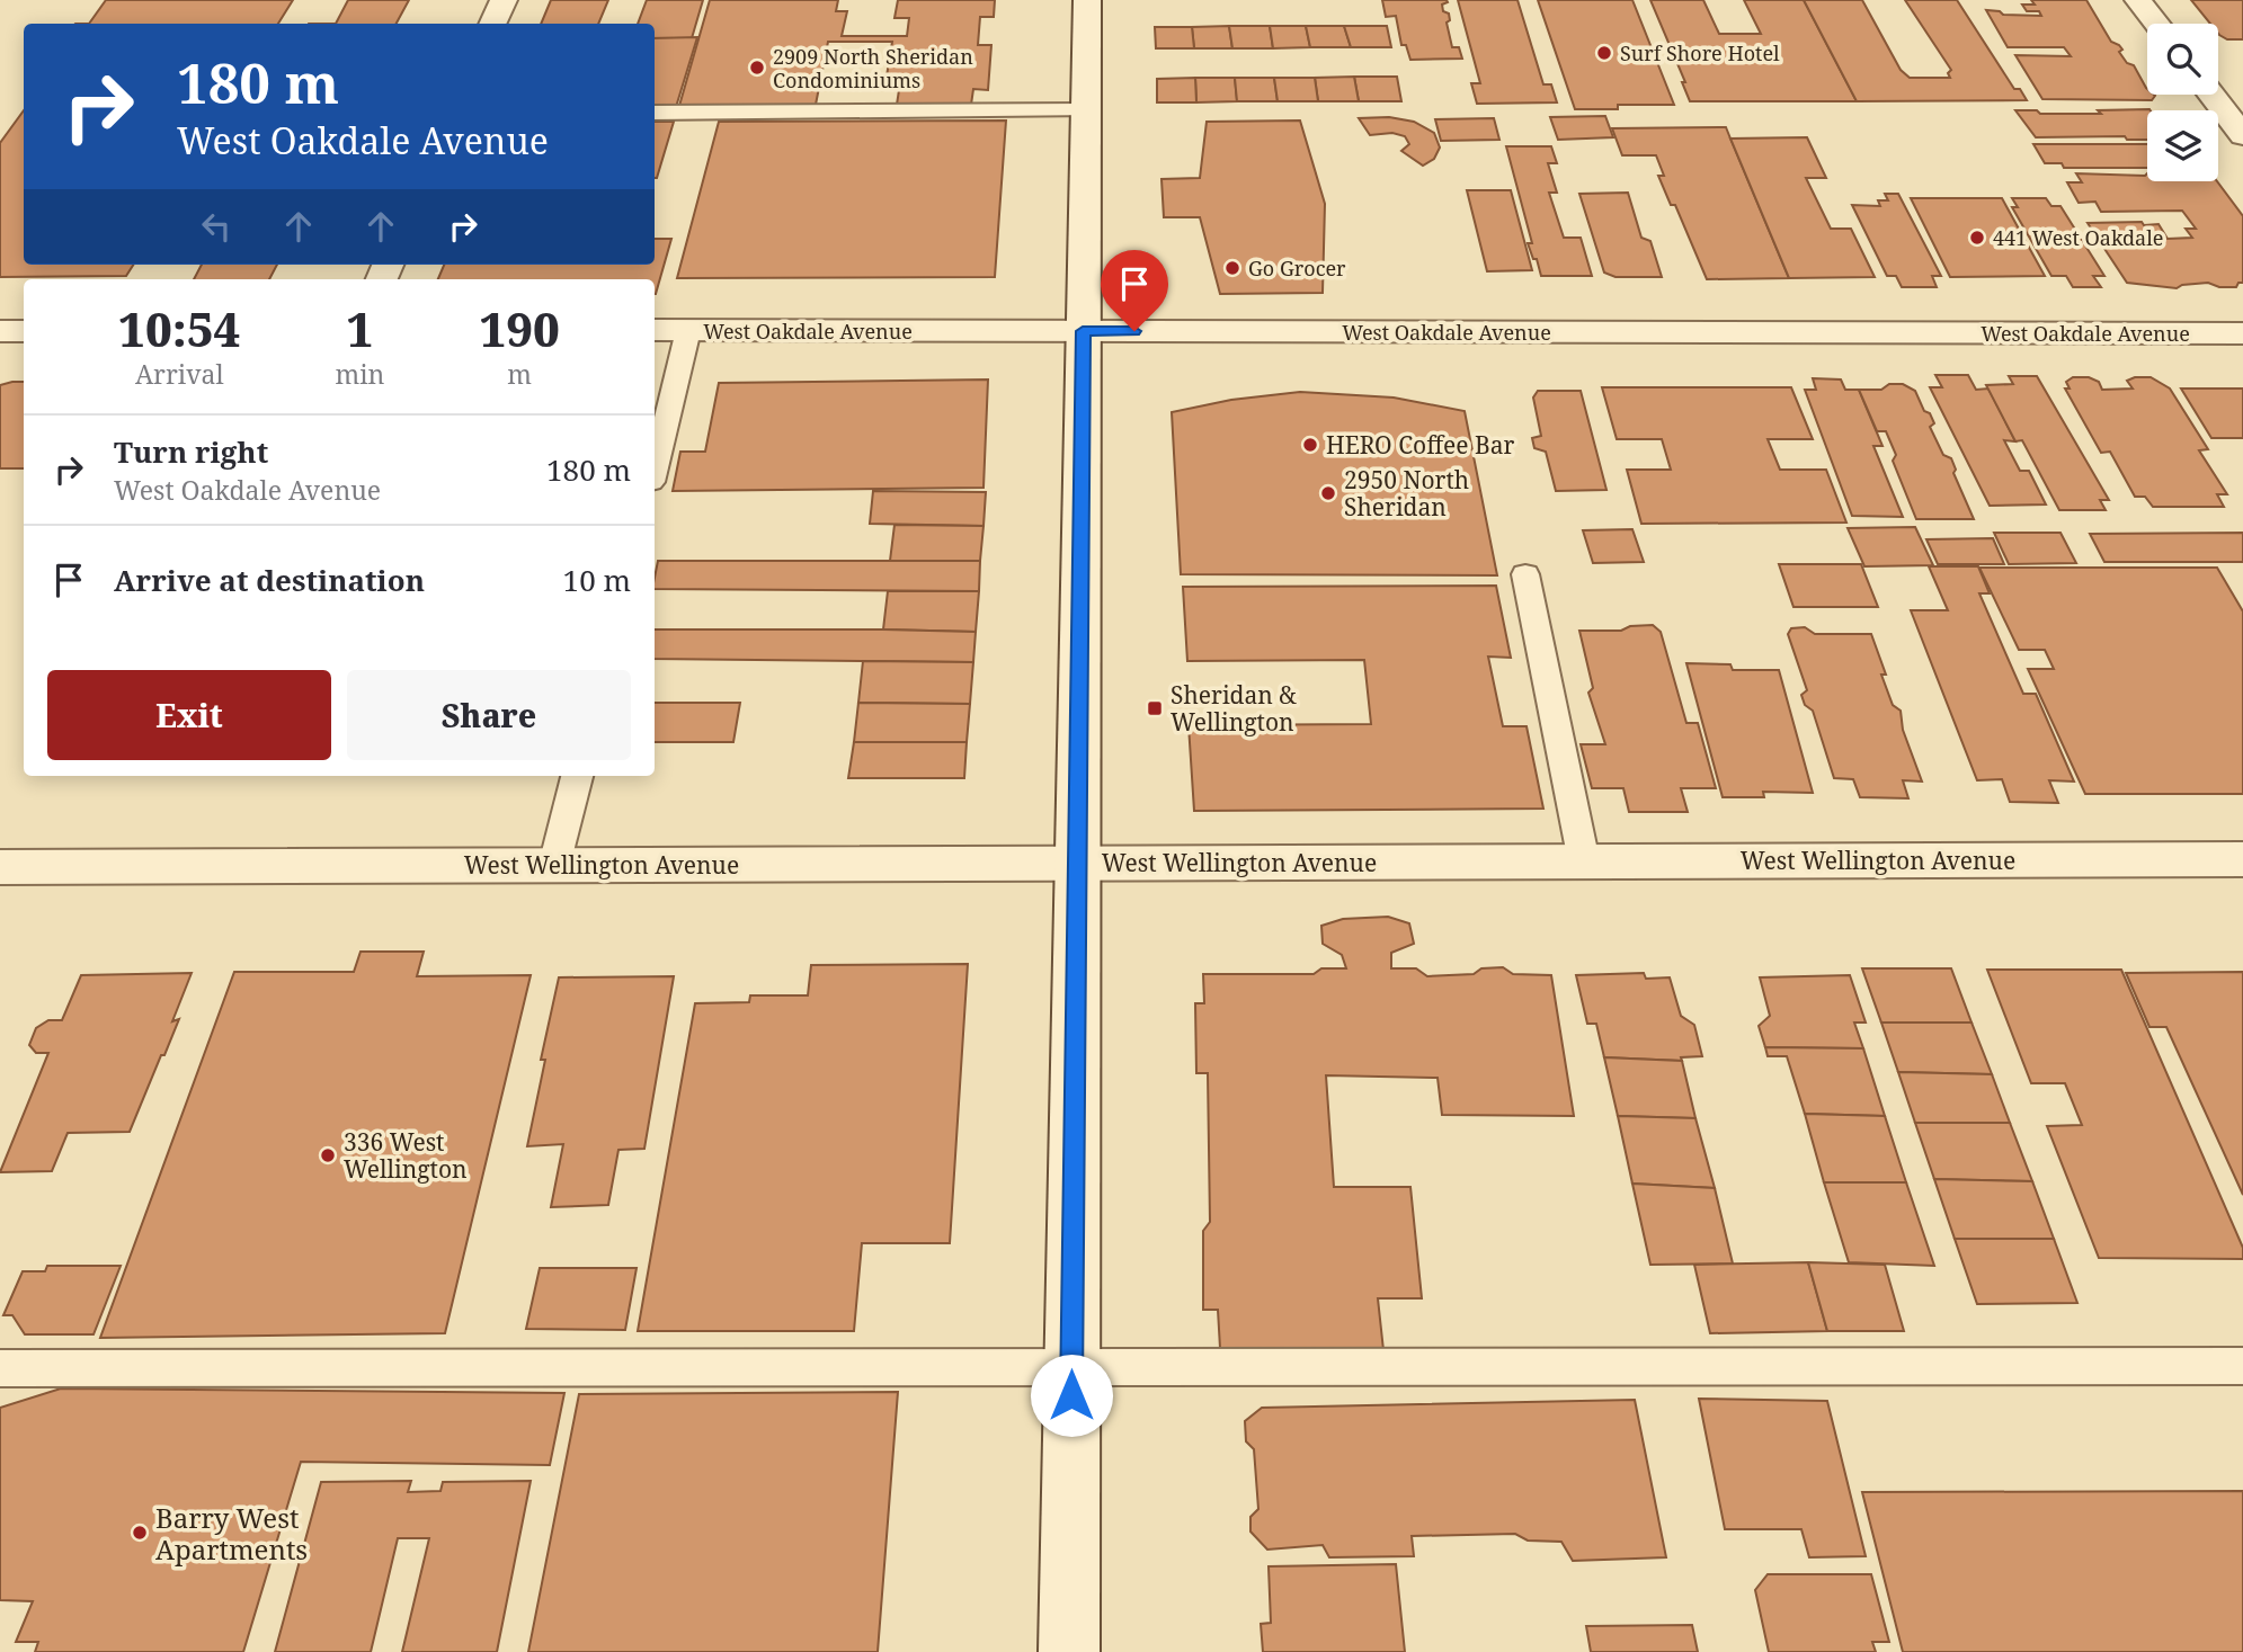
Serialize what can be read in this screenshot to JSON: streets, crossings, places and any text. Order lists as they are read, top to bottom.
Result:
{
  "streets": {
    "street": ["West Oakdale Avenue", "West Wellington Avenue"]
  },
  "places": {
    "other": [
      "Surf Shore Hotel",
      "2909 North Sheridan Condominiums",
      "441 West Oakdale",
      "Go Grocer",
      "HERO Coffee Bar",
      "2950 North Sheridan",
      "336 West Wellington",
      "Barry West Apartments"
    ],
    "transit": ["Sheridan & Wellington"]
  },
  "page": {
    "turn": ["180 m", "West Oakdale Avenue"],
    "eta": [
      "10:54",
      "Arrival",
      "1",
      "min",
      "190",
      "m"
    ],
    "list": [
      {
        "name": "Turn right",
        "note": "West Oakdale Avenue",
        "value": "180 m"
      },
      {
        "name": "Arrive at destination",
        "value": "10 m"
      }
    ],
    "buttons": ["Exit", "Share"]
  }
}
